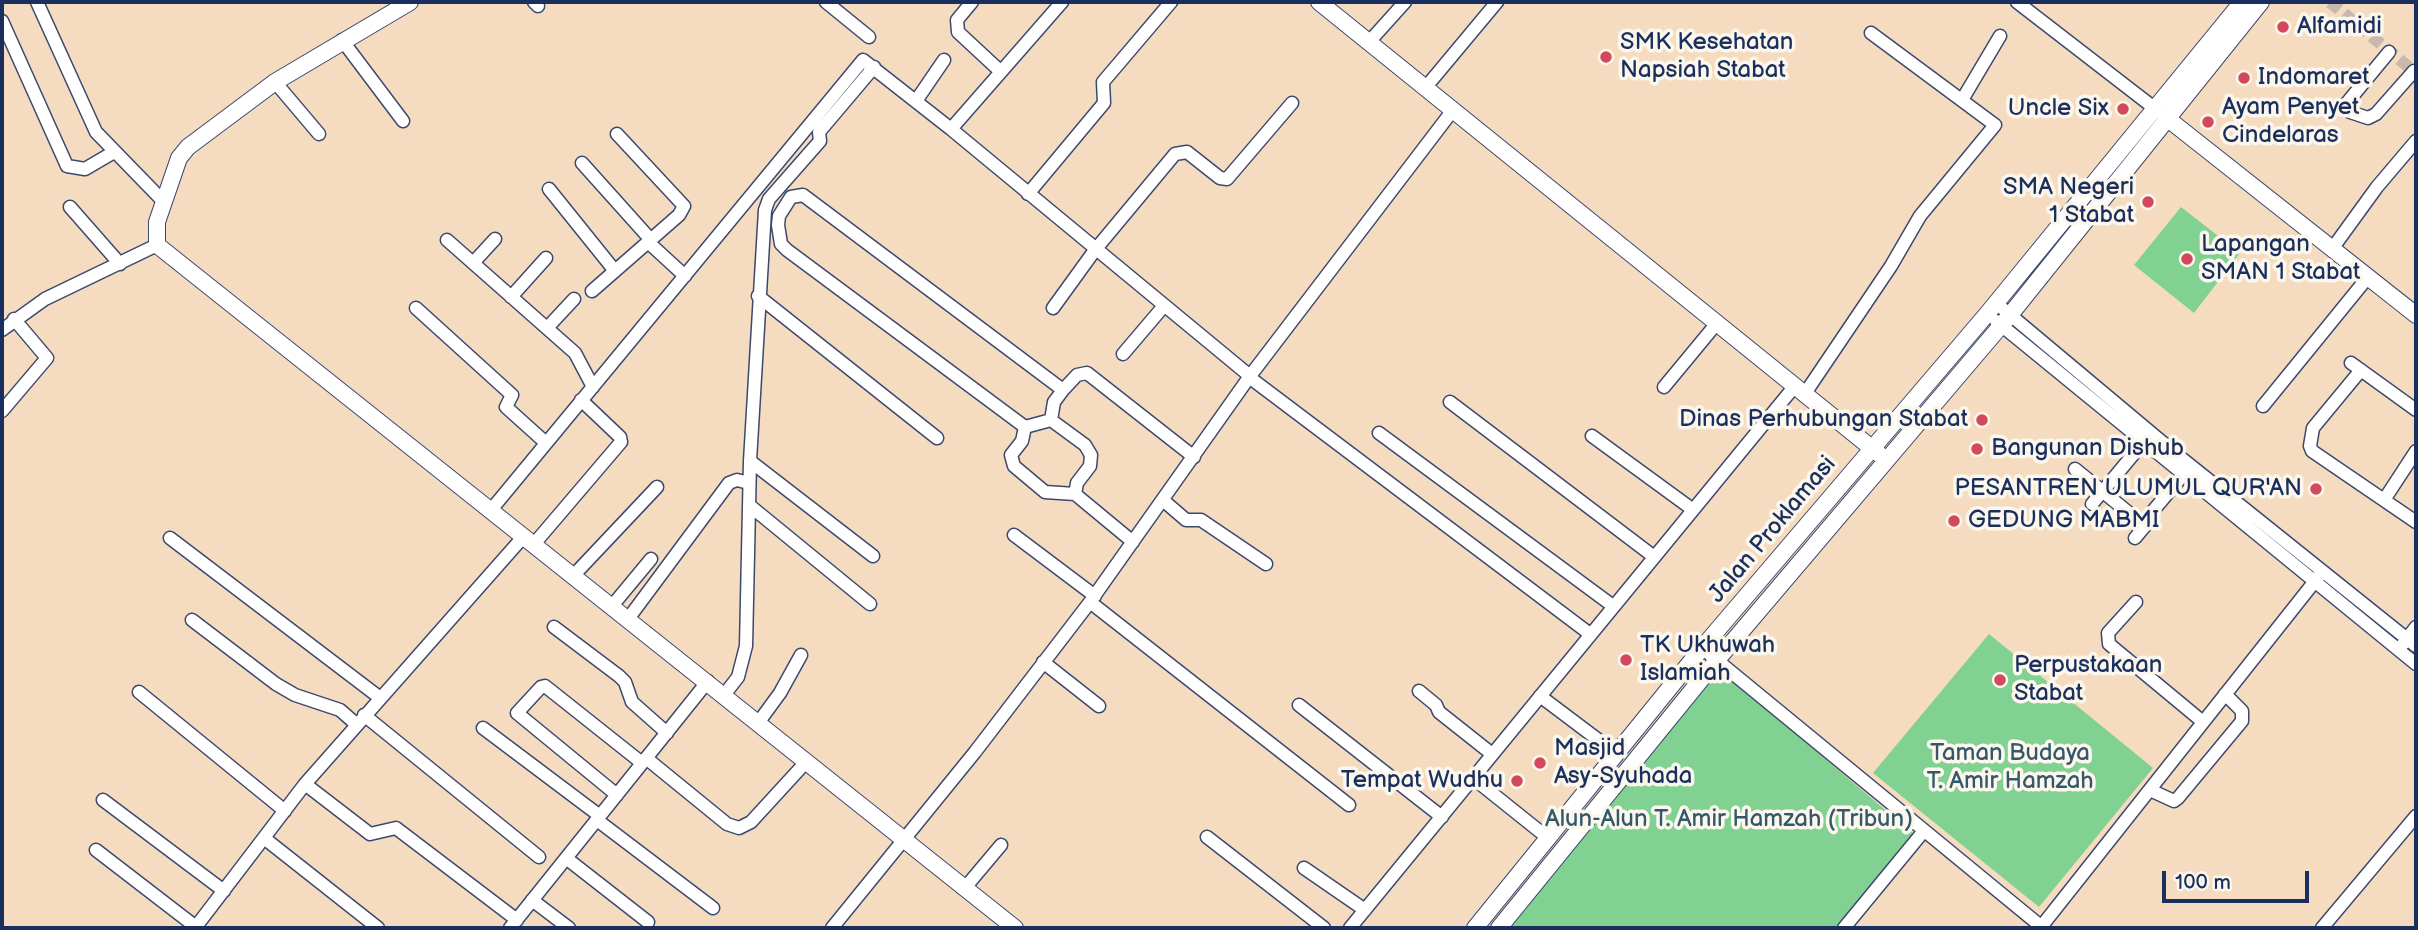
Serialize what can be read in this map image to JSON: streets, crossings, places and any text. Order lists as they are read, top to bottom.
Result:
{
  "streets": {
    "street": ["Jalan Proklamasi"]
  },
  "parks": ["Taman Budaya T. Amir Hamzah", "Alun-Alun T. Amir Hamzah (Tribun)"],
  "places": [
    "Alfamidi",
    "SMK Kesehatan Napsiah Stabat",
    "Indomaret",
    "Uncle Six",
    "Ayam Penyet Cindelaras",
    "SMA Negeri 1 Stabat",
    "Lapangan SMAN 1 Stabat",
    "Dinas Perhubungan Stabat",
    "Bangunan Dishub",
    "PESANTREN ULUMUL QUR'AN",
    "GEDUNG MABMI",
    "TK Ukhuwah Islamiah",
    "Perpustakaan Stabat",
    "Masjid Asy-Syuhada",
    "Tempat Wudhu"
  ],
  "scale_bar": "100 m"
}
